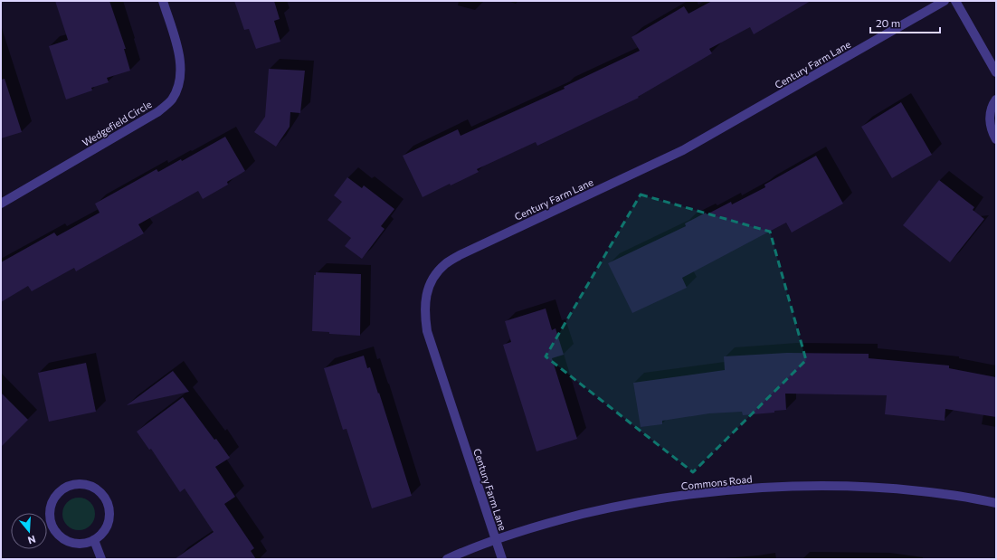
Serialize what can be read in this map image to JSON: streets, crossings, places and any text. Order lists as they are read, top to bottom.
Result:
{
  "streets": {
    "street": ["Century Farm Lane", "Wedgefield Circle", "Commons Road"]
  },
  "crossings": [
    ["Century Farm Lane", "Commons Road"]
  ],
  "scale_bar": "20 m",
  "north": "bottom"
}
